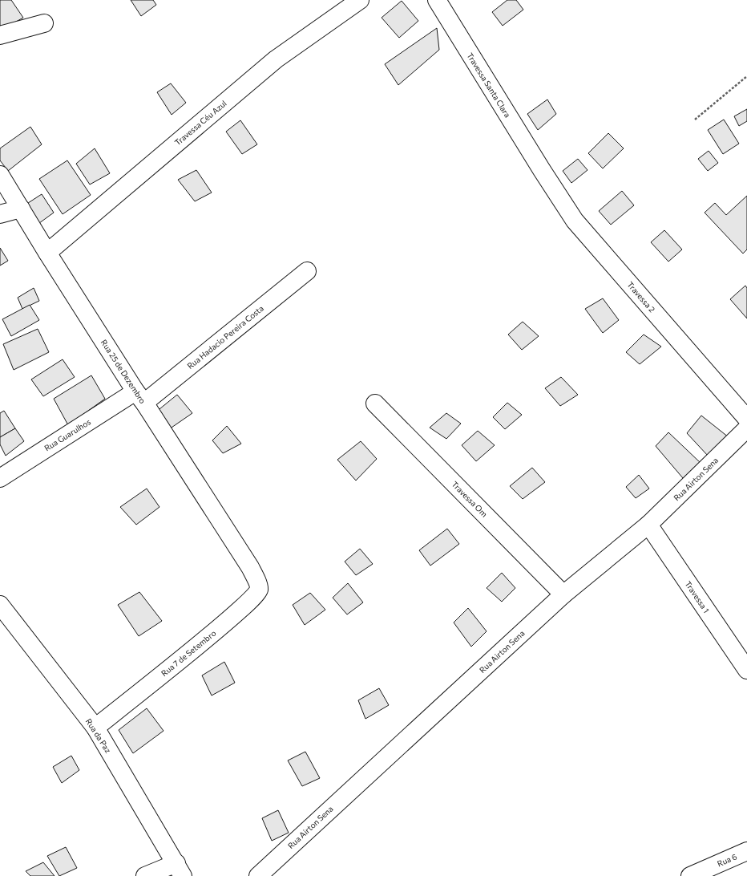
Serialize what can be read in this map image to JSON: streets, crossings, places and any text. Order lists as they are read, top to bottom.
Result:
{
  "streets": {
    "street": [
      "Travessa Santa Clara",
      "Travessa Céu Azul",
      "Travessa 2",
      "Rua Hadacio Pereira Costa",
      "Rua 25 de Dezembro",
      "Rua Guarulhos",
      "Rua Airton Sena",
      "Travessa Om",
      "Travessa 1",
      "Rua 7 de Setembro",
      "Rua da Paz",
      "Rua 6"
    ]
  },
  "crossings": [
    ["Travessa Santa Clara", "Travessa 2"],
    ["Travessa Céu Azul", "Rua 25 de Dezembro"],
    ["Rua Hadacio Pereira Costa", "Rua 25 de Dezembro"],
    ["Rua Hadacio Pereira Costa", "Rua Guarulhos"],
    ["Rua 25 de Dezembro", "Rua Guarulhos"],
    ["Rua 25 de Dezembro", "Rua 7 de Setembro"],
    ["Rua Airton Sena", "Travessa Om"],
    ["Rua Airton Sena", "Travessa 1"],
    ["Rua 7 de Setembro", "Rua da Paz"]
  ]
}
